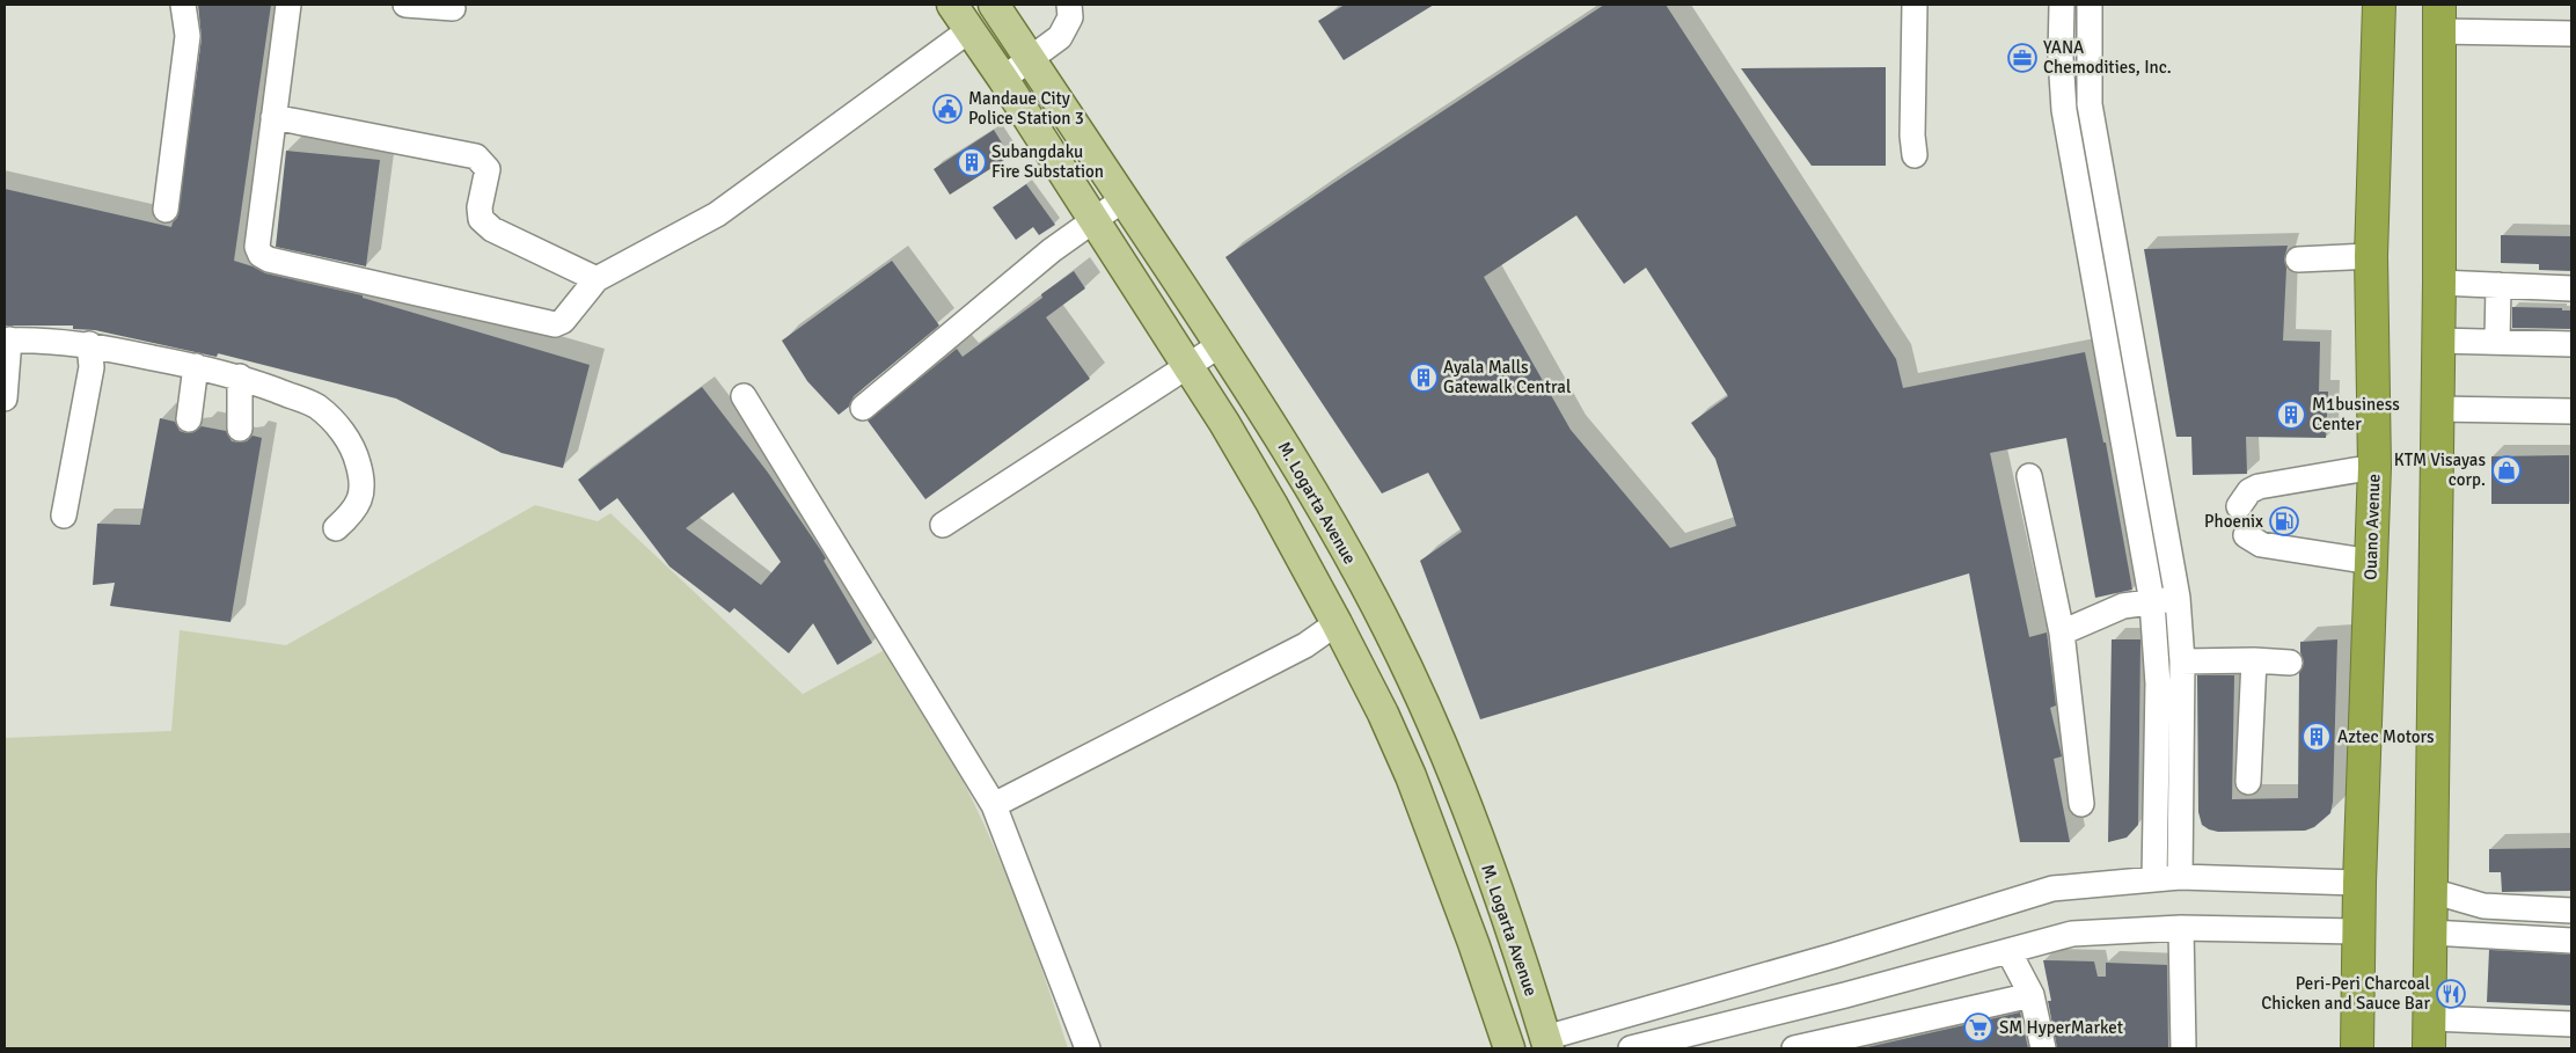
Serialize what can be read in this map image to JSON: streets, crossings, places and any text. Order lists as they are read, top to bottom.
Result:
{
  "streets": {
    "highway": ["Ouano Avenue"],
    "main road": ["M. Logarta Avenue"]
  },
  "places": {
    "office": ["YANA Chemodities, Inc."],
    "public building": ["Mandaue City Police Station 3"],
    "building": [
      "Subangdaku Fire Substation",
      "Ayala Malls Gatewalk Central",
      "M1business Center",
      "Aztec Motors"
    ],
    "shop": ["KTM Visayas corp."],
    "fuel station": ["Phoenix"],
    "restaurant": ["Peri-Peri Charcoal Chicken and Sauce Bar"],
    "supermarket": ["SM HyperMarket"]
  }
}
